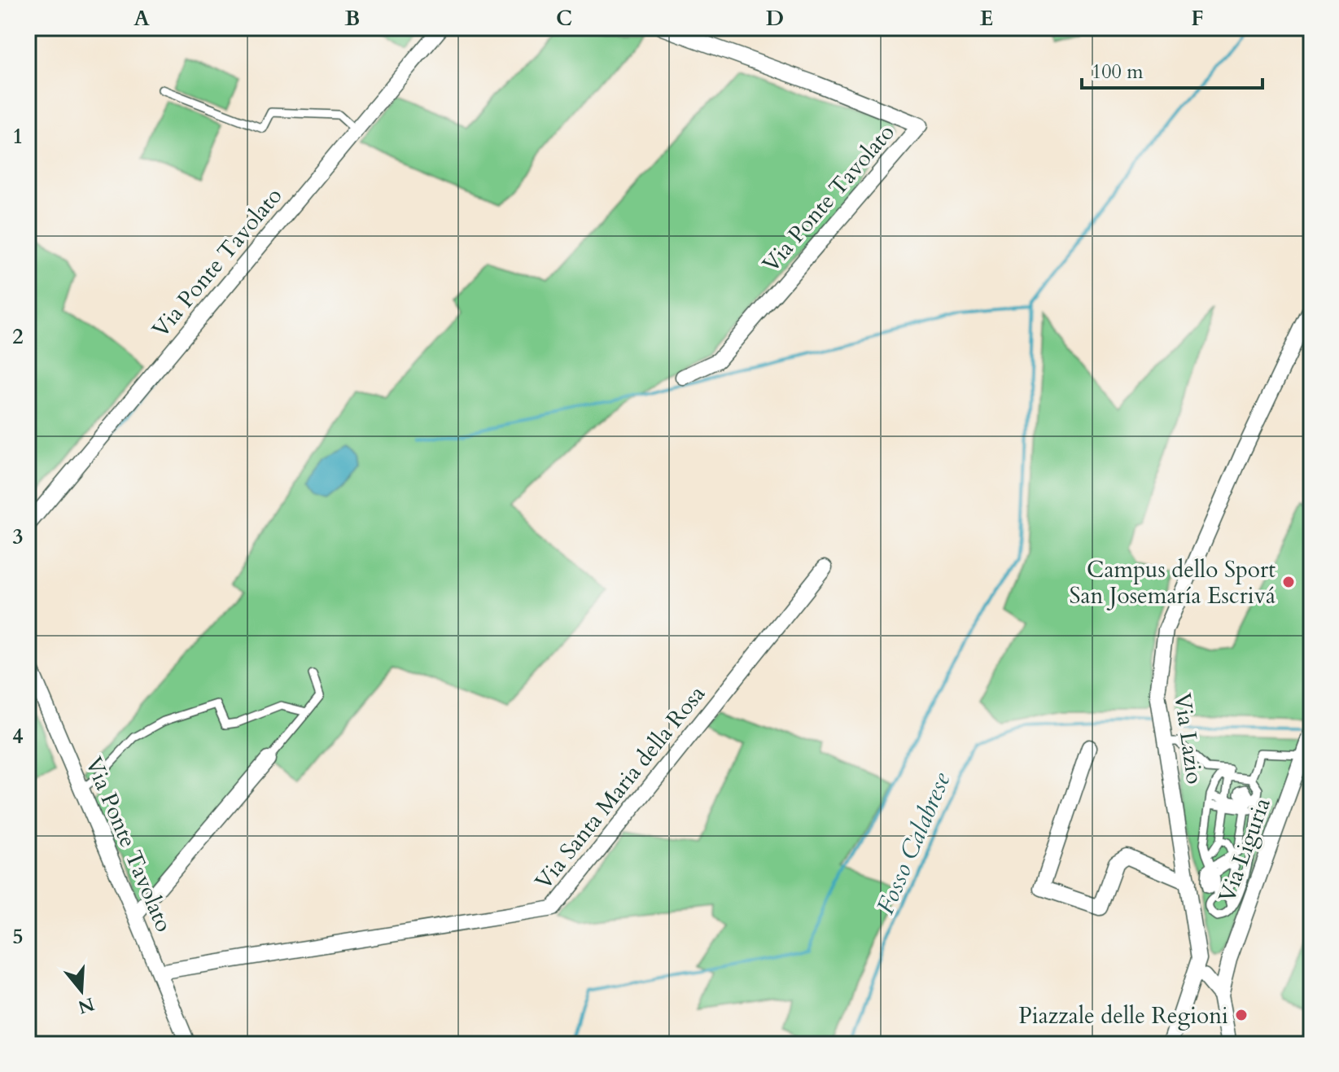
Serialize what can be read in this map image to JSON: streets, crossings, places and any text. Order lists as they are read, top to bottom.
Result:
{
  "streets": {
    "street": [
      "Via Ponte Tavolato",
      "Via Lazio",
      "Via Santa Maria della Rosa",
      "Via Liguria"
    ]
  },
  "crossings": [
    ["Via Ponte Tavolato", "Via Santa Maria della Rosa"]
  ],
  "water": ["Fosso Calabrese"],
  "places": ["Campus dello Sport San Josemaría Escrivá", "Piazzale delle Regioni"],
  "scale_bar": "100 m",
  "north": "bottom",
  "grid": {
    "columns": [
      "A",
      "B",
      "C",
      "D",
      "E",
      "F"
    ],
    "rows": [
      "1",
      "2",
      "3",
      "4",
      "5"
    ]
  }
}
